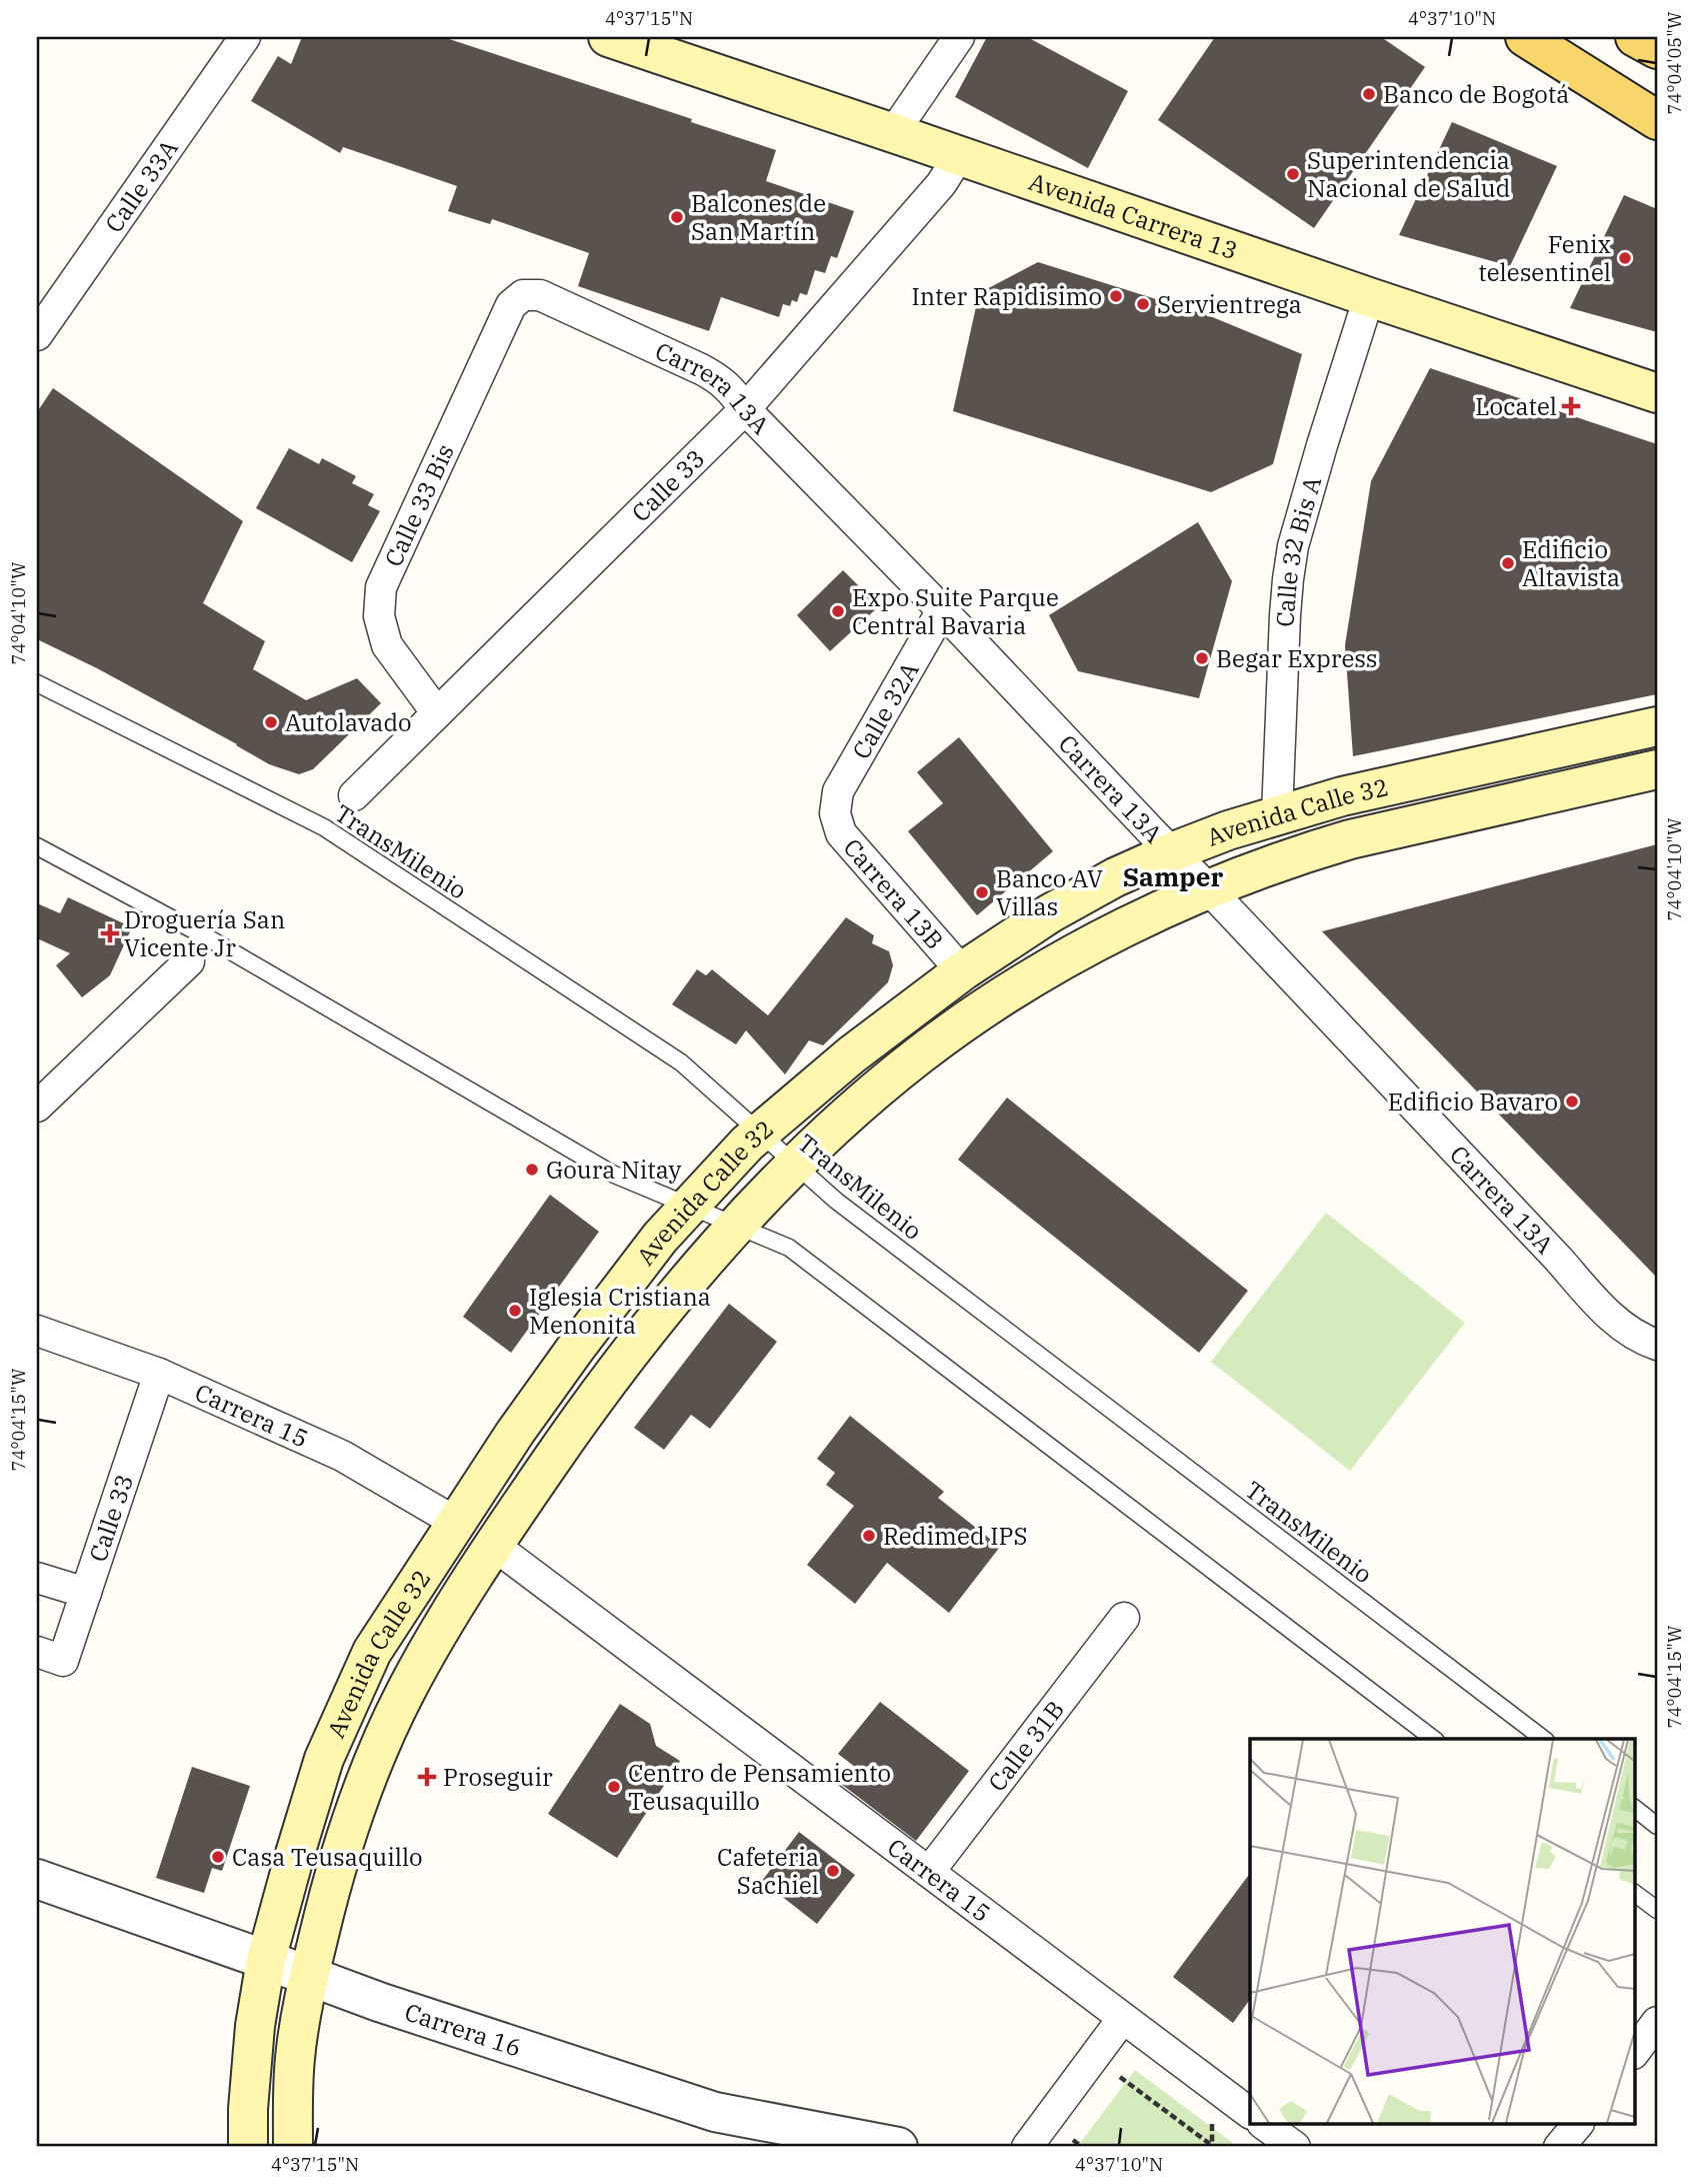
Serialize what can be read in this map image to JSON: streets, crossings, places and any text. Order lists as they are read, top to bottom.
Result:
{
  "streets": {
    "main road": ["Avenida Carrera 13", "Avenida Calle 32"],
    "street": [
      "Calle 33A",
      "Carrera 13A",
      "Calle 33",
      "Calle 33 Bis",
      "Calle 32 Bis A",
      "Calle 32A",
      "Carrera 13B",
      "Carrera 15",
      "Calle 31B",
      "Carrera 16"
    ],
    "lane": ["TransMilenio"]
  },
  "crossings": [
    ["Avenida Carrera 13", "Calle 33"],
    ["Avenida Carrera 13", "Calle 32 Bis A"],
    ["Carrera 13A", "Calle 33"],
    ["Carrera 13A", "Calle 33 Bis"],
    ["Carrera 13A", "Calle 32A"],
    ["Carrera 13A", "Avenida Calle 32"],
    ["Calle 33", "Calle 33 Bis"],
    ["Calle 33", "Carrera 15"],
    ["Calle 32 Bis A", "Avenida Calle 32"],
    ["Calle 32A", "Carrera 13B"],
    ["Avenida Calle 32", "TransMilenio"],
    ["Avenida Calle 32", "Carrera 13B"],
    ["Avenida Calle 32", "Carrera 15"],
    ["Avenida Calle 32", "Carrera 16"],
    ["Carrera 15", "Calle 31B"]
  ],
  "districts": ["Samper"],
  "places": {
    "other": [
      "Banco de Bogotá",
      "Superintendencia Nacional de Salud",
      "Balcones de San Martín",
      "Fenix telesentinel",
      "Inter Rapidisimo",
      "Servientrega",
      "Edificio Altavista",
      "Expo Suite Parque Central Bavaria",
      "Begar Express",
      "Autolavado",
      "Banco AV Villas",
      "Edificio Bavaro",
      "Goura Nitay",
      "Iglesia Cristiana Menonita",
      "Redimed IPS",
      "Centro de Pensamiento Teusaquillo",
      "Casa Teusaquillo",
      "Cafeteria Sachiel"
    ],
    "health": ["Locatel", "Droguería San Vicente Jr", "Proseguir"]
  },
  "coordinates": [
    "4°37'15\"N",
    "4°37'10\"N",
    "74°04'05\"W",
    "74°04'10\"W",
    "74°04'15\"W"
  ]
}
